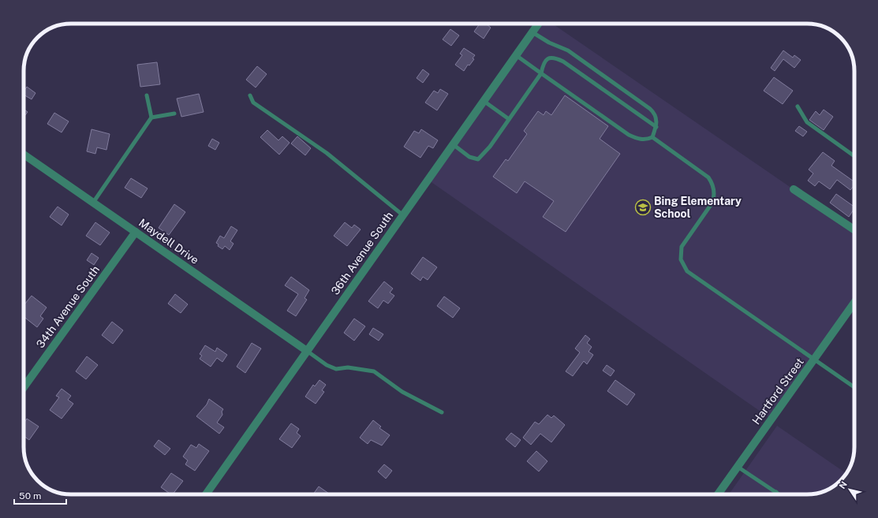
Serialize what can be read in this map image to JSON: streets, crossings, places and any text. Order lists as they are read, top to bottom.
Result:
{
  "streets": {
    "street": [
      "Maydell Drive",
      "36th Avenue South",
      "34th Avenue South",
      "Hartford Street"
    ]
  },
  "crossings": [
    ["Maydell Drive", "36th Avenue South"],
    ["Maydell Drive", "34th Avenue South"]
  ],
  "places": {
    "school or university": ["Bing Elementary School"]
  },
  "scale_bar": "50 m",
  "north": "top left"
}
